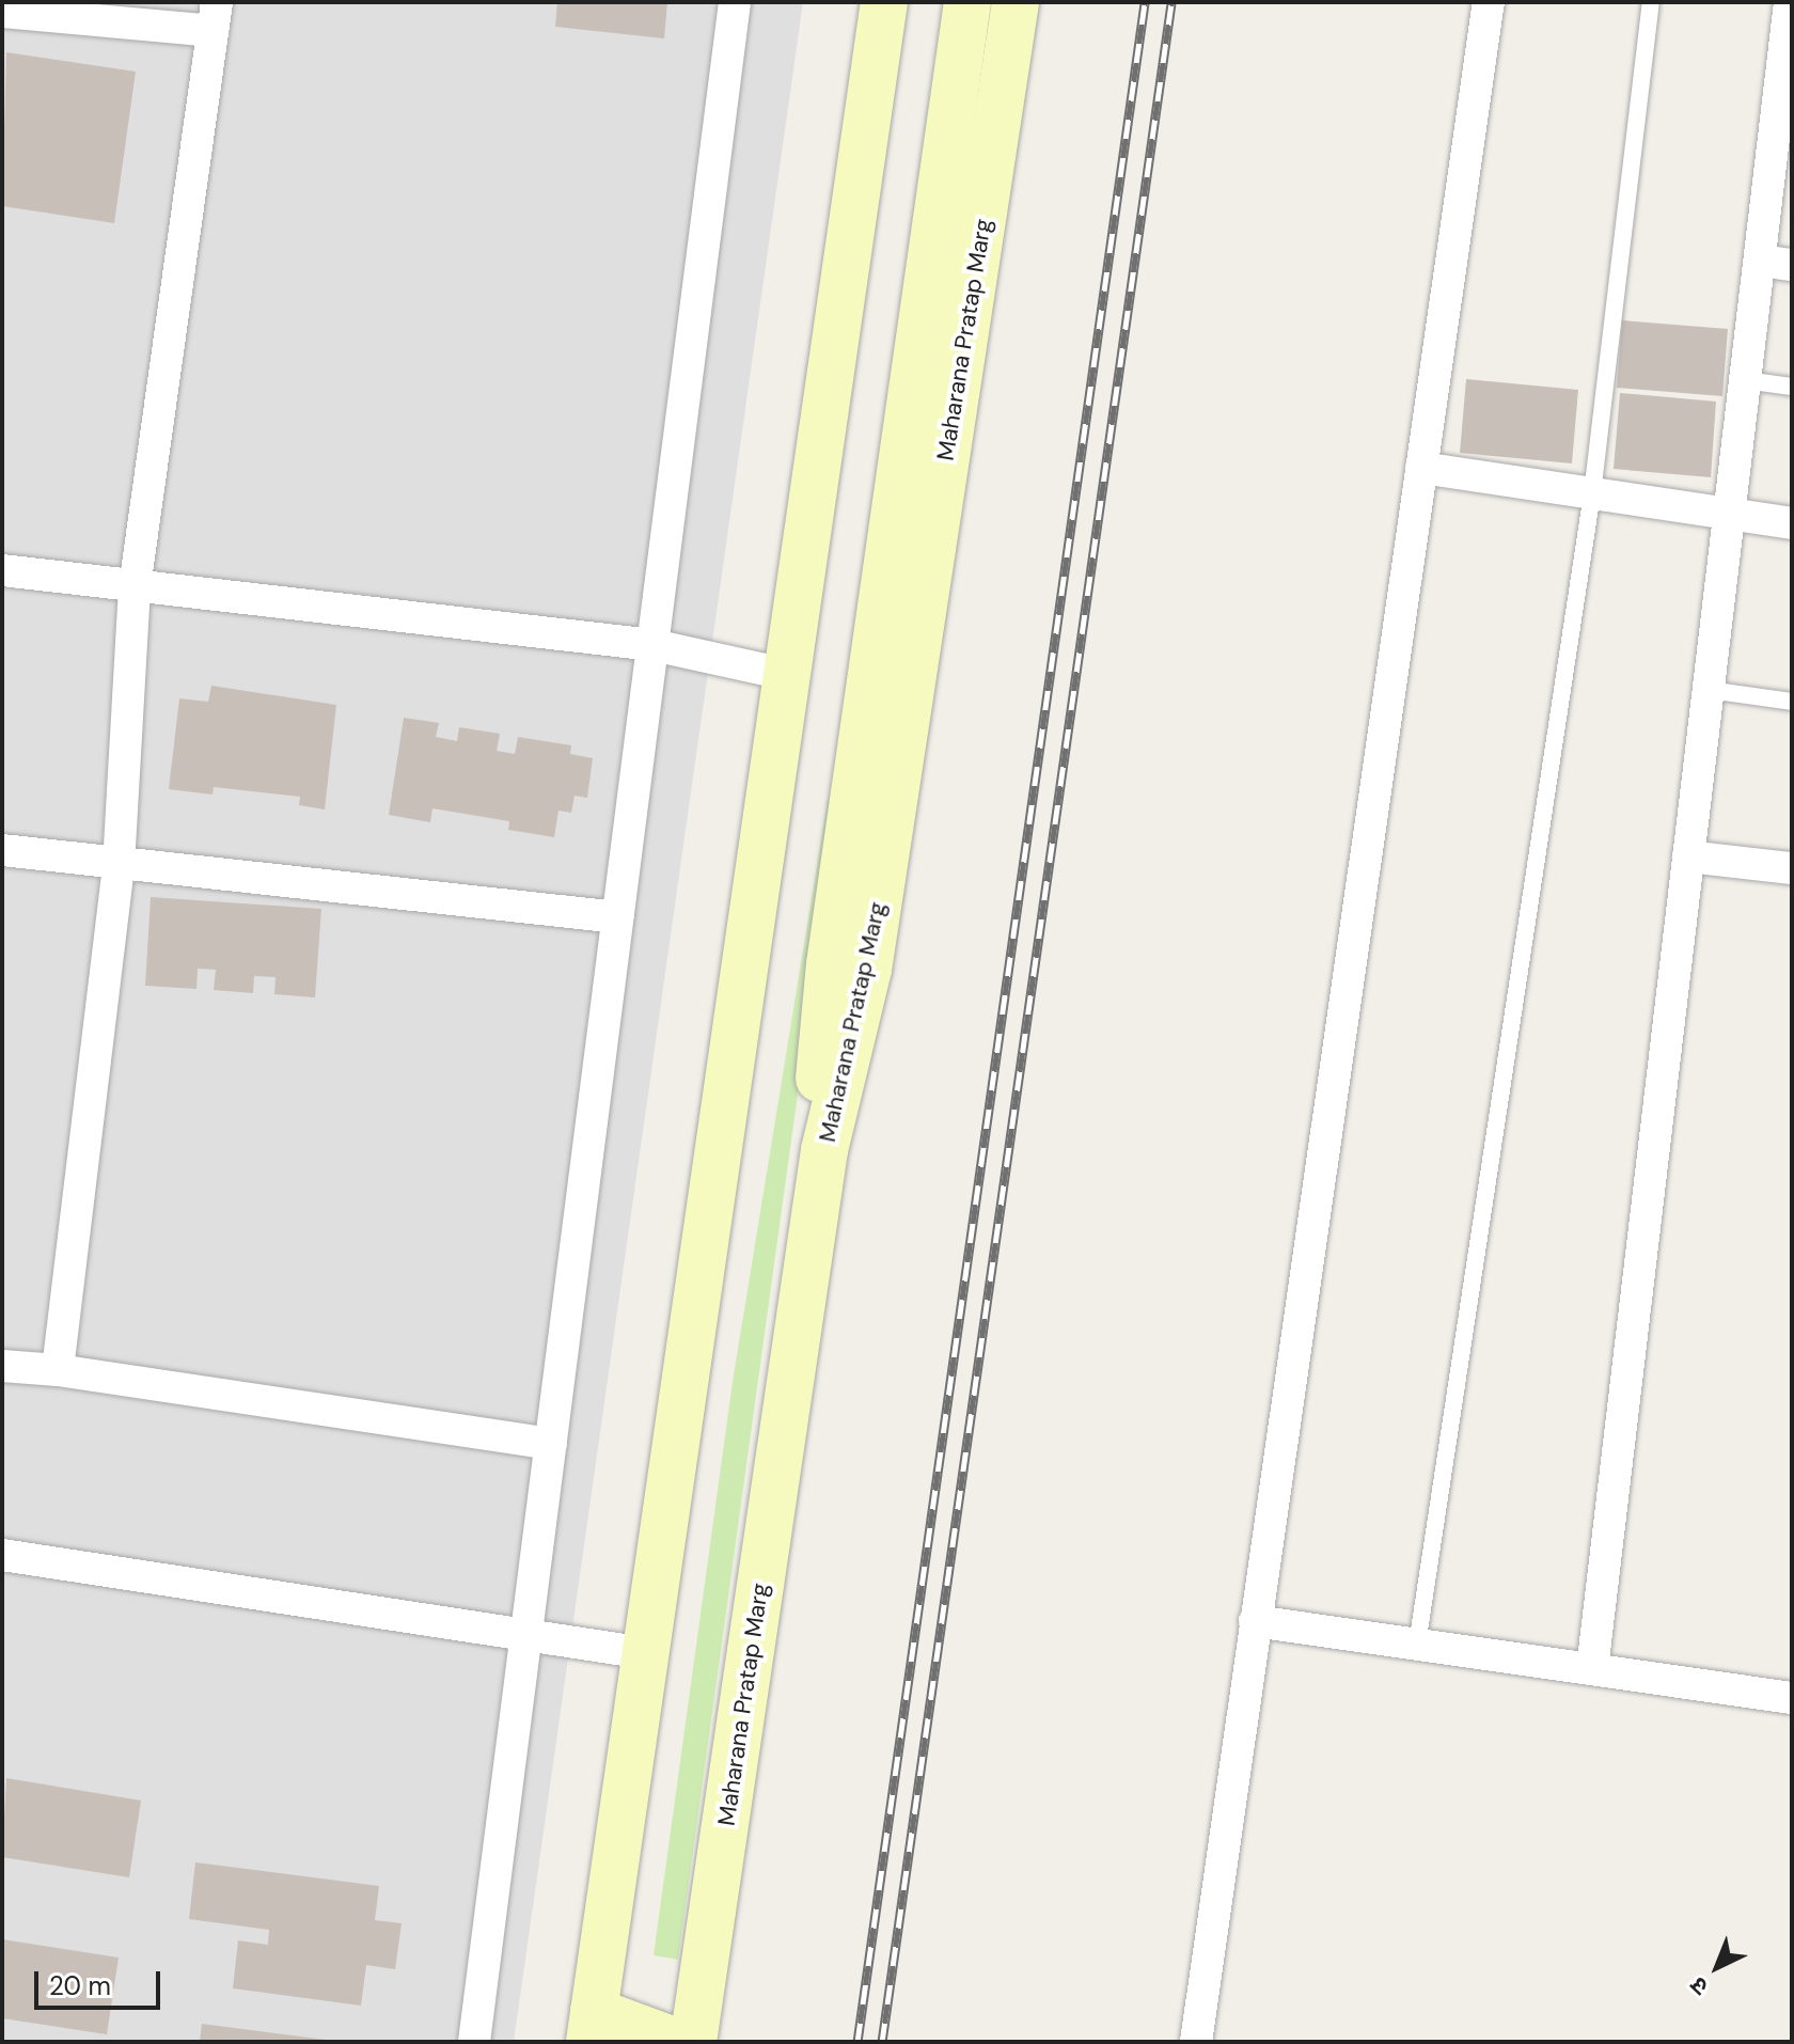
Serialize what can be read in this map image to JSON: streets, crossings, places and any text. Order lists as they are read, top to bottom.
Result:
{
  "streets": {
    "main road": ["Maharana Pratap Marg"]
  },
  "scale_bar": "20 m",
  "north": "bottom left"
}
